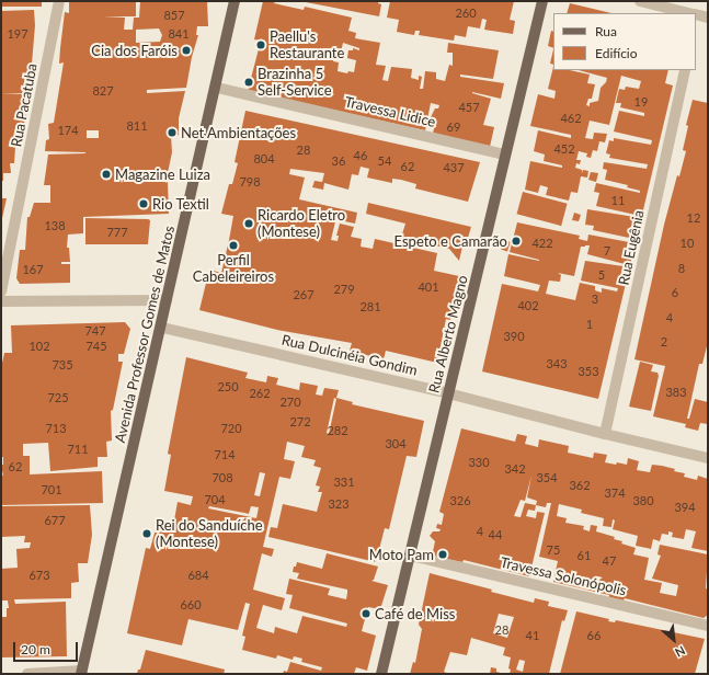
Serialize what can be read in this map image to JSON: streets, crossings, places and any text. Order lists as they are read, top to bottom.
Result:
{
  "streets": {
    "main road": ["Avenida Professor Gomes de Matos", "Rua Alberto Magno"],
    "street": [
      "Rua Pacatuba",
      "Travessa Lidice",
      "Rua Eugênia",
      "Rua Dulcinéia Gondim",
      "Travessa Solonópolis"
    ]
  },
  "crossings": [
    ["Travessa Lidice", "Avenida Professor Gomes de Matos"],
    ["Travessa Lidice", "Rua Alberto Magno"],
    ["Rua Eugênia", "Rua Dulcinéia Gondim"],
    ["Avenida Professor Gomes de Matos", "Rua Dulcinéia Gondim"],
    ["Rua Alberto Magno", "Rua Dulcinéia Gondim"],
    ["Rua Alberto Magno", "Travessa Solonópolis"]
  ],
  "places": [
    "Paellu's Restaurante",
    "Cia dos Faróis",
    "Brazinha 5 Self-Service",
    "Net Ambientações",
    "Magazine Luiza",
    "Rio Textil",
    "Ricardo Eletro (Montese)",
    "Espeto e Camarão",
    "Perfil Cabeleireiros",
    "Rei do Sanduíche (Montese)",
    "Moto Pam",
    "Café de Miss"
  ],
  "house_numbers": [
    "260",
    "857",
    "197",
    "841",
    "827",
    "19",
    "457",
    "462",
    "811",
    "69",
    "174",
    "452",
    "28",
    "46",
    "804",
    "36",
    "54",
    "62",
    "437",
    "798",
    "11",
    "12",
    "138",
    "777",
    "422",
    "10",
    "7",
    "8",
    "167",
    "5",
    "401",
    "279",
    "6",
    "267",
    "3",
    "402",
    "281",
    "4",
    "1",
    "747",
    "390",
    "2",
    "102",
    "745",
    "343",
    "735",
    "353",
    "250",
    "383",
    "262",
    "725",
    "270",
    "272",
    "713",
    "720",
    "282",
    "304",
    "711",
    "714",
    "330",
    "62",
    "342",
    "708",
    "354",
    "331",
    "362",
    "701",
    "374",
    "704",
    "326",
    "380",
    "323",
    "394",
    "677",
    "4",
    "44",
    "75",
    "61",
    "47",
    "673",
    "684",
    "660",
    "28",
    "41",
    "66"
  ],
  "legend": ["Rua", "Edifício"],
  "scale_bar": "20 m",
  "north": "bottom right"
}
